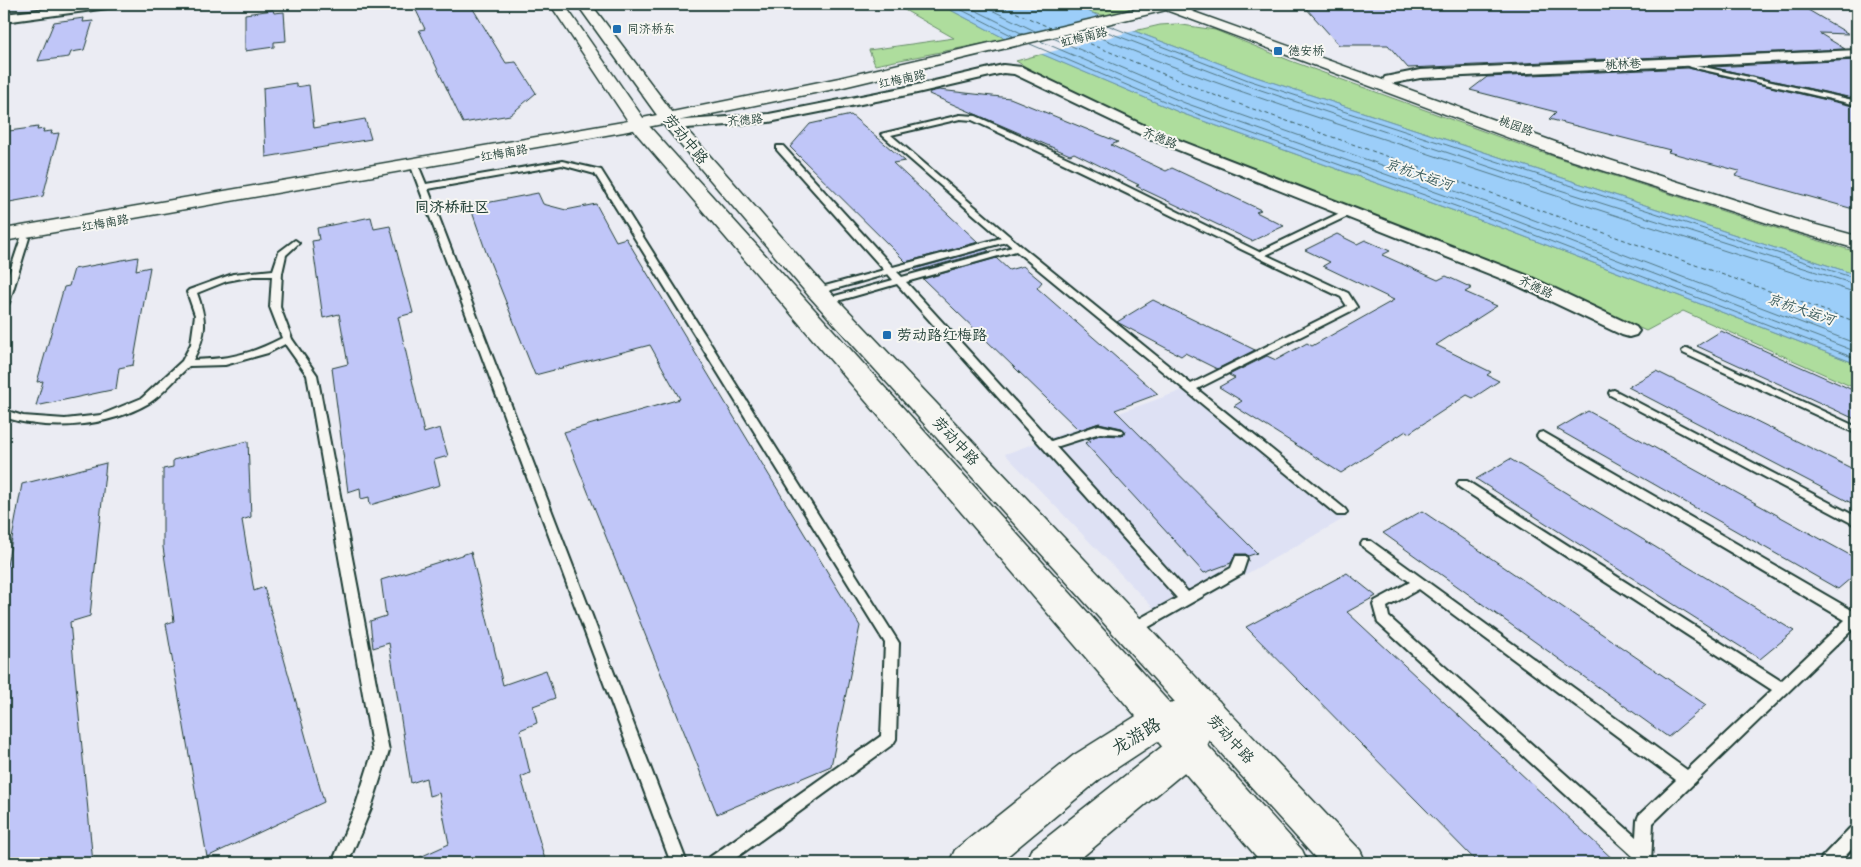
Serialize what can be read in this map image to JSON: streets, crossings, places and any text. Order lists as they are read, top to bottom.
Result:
{
  "streets": {
    "main road": [
      "虹梅南路",
      "红梅南路",
      "桃园路",
      "劳动中路",
      "龙游路"
    ],
    "street": ["桃林巷", "齐德路"]
  },
  "crossings": [
    ["虹梅南路", "红梅南路"],
    ["虹梅南路", "桃园路"],
    ["桃林巷", "桃园路"],
    ["红梅南路", "齐德路"],
    ["红梅南路", "劳动中路"],
    ["齐德路", "劳动中路"],
    ["劳动中路", "龙游路"]
  ],
  "districts": ["同济桥社区"],
  "water": ["京杭大运河"],
  "places": {
    "transit": ["同济桥东", "德安桥", "劳动路红梅路"]
  }
}
